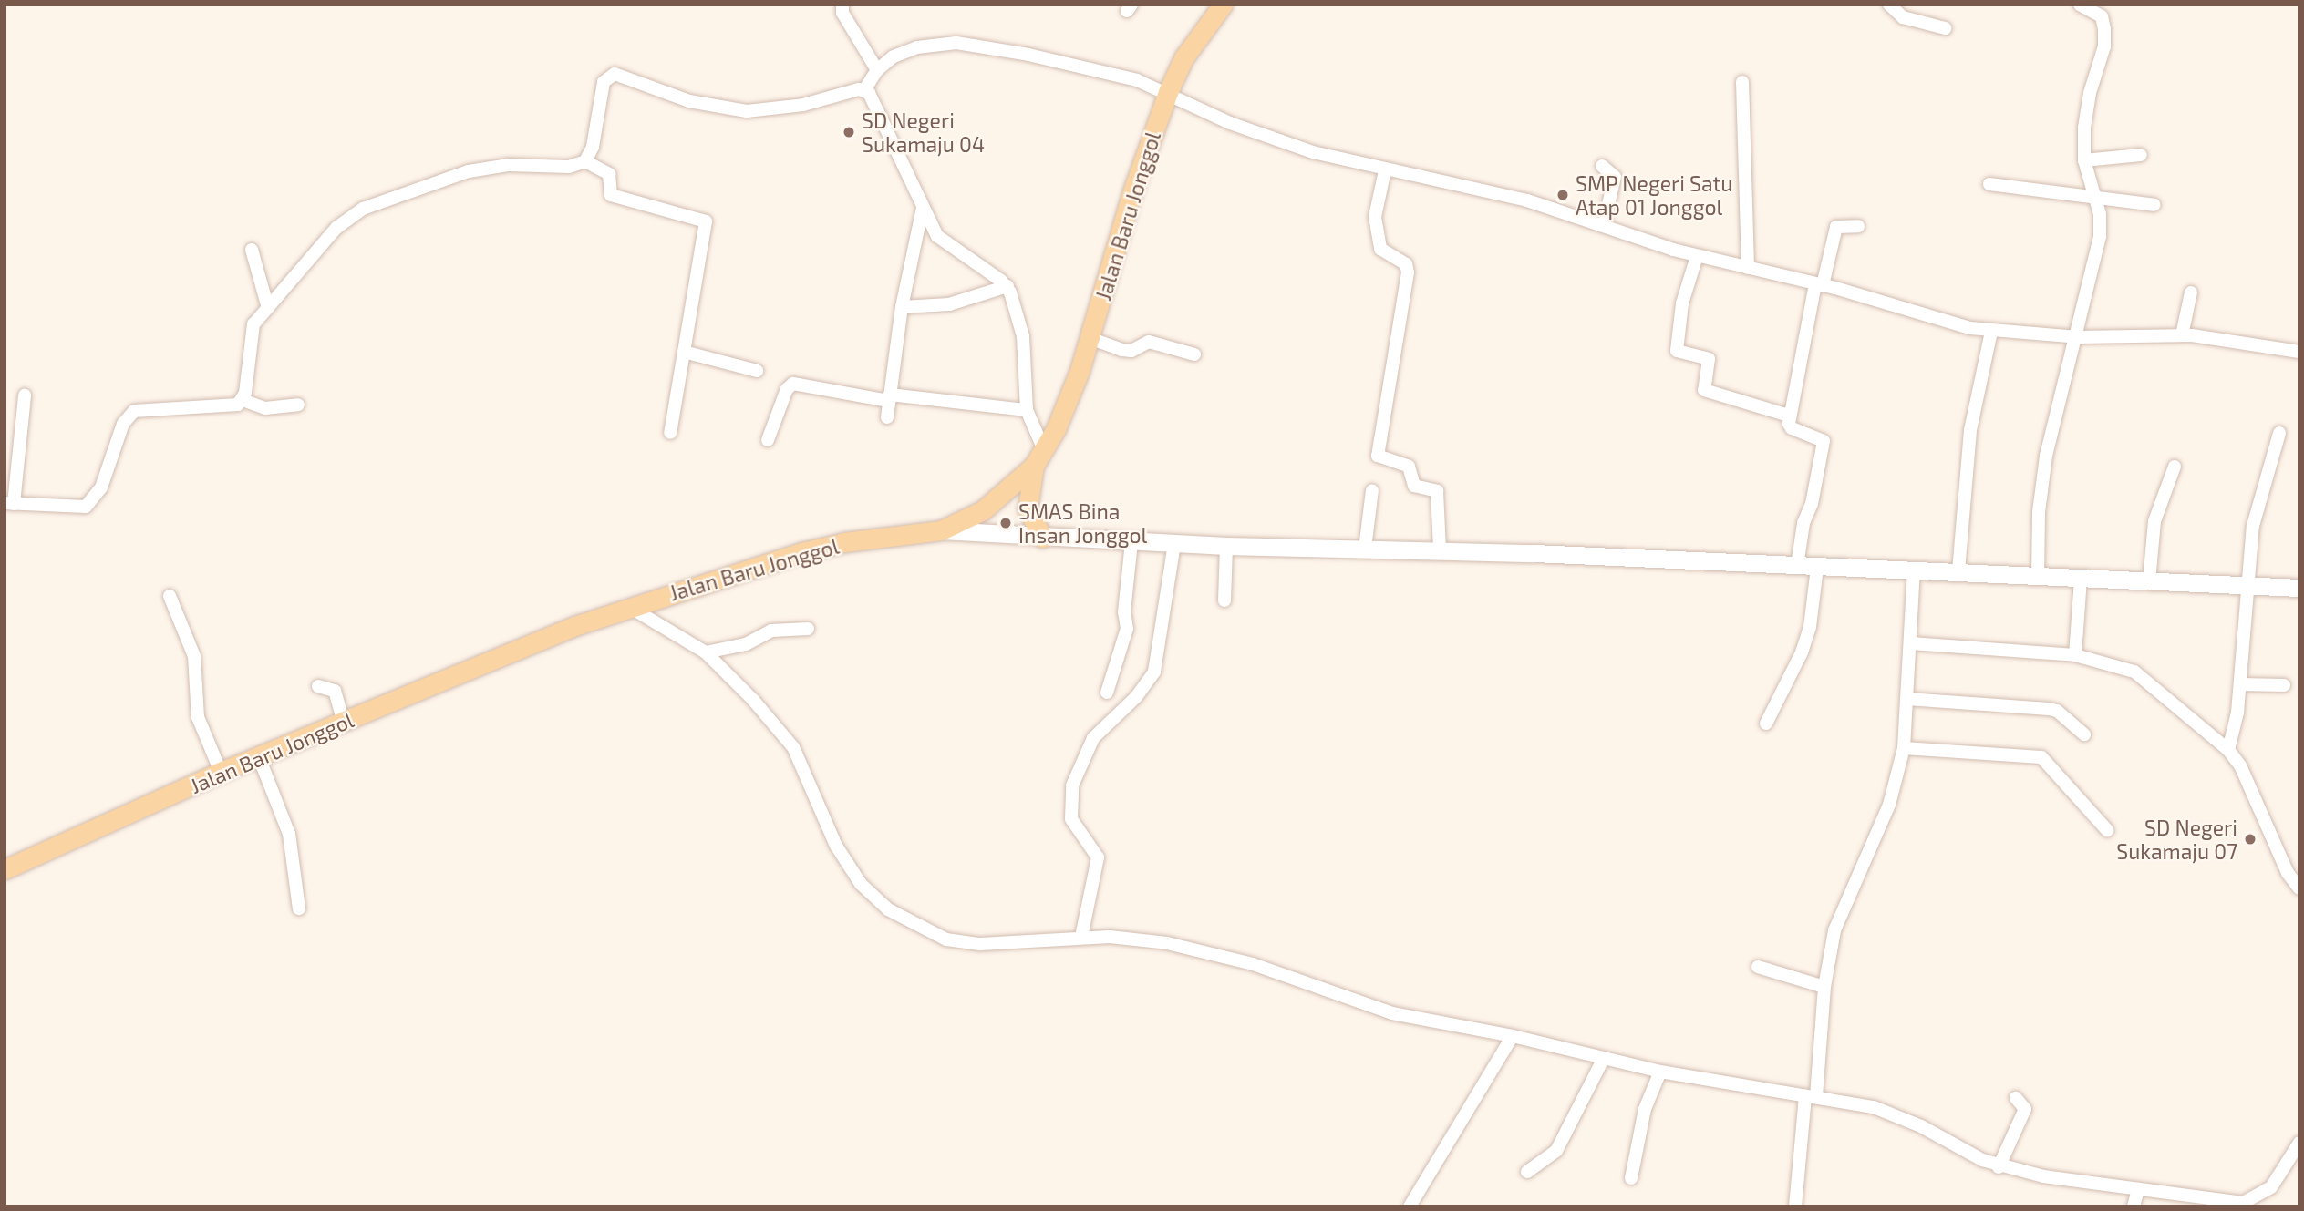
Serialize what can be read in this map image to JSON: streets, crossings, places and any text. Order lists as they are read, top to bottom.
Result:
{
  "streets": {
    "main road": ["Jalan Baru Jonggol"]
  },
  "places": [
    "SD Negeri Sukamaju 04",
    "SMP Negeri Satu Atap 01 Jonggol",
    "SMAS Bina Insan Jonggol",
    "SD Negeri Sukamaju 07"
  ]
}
